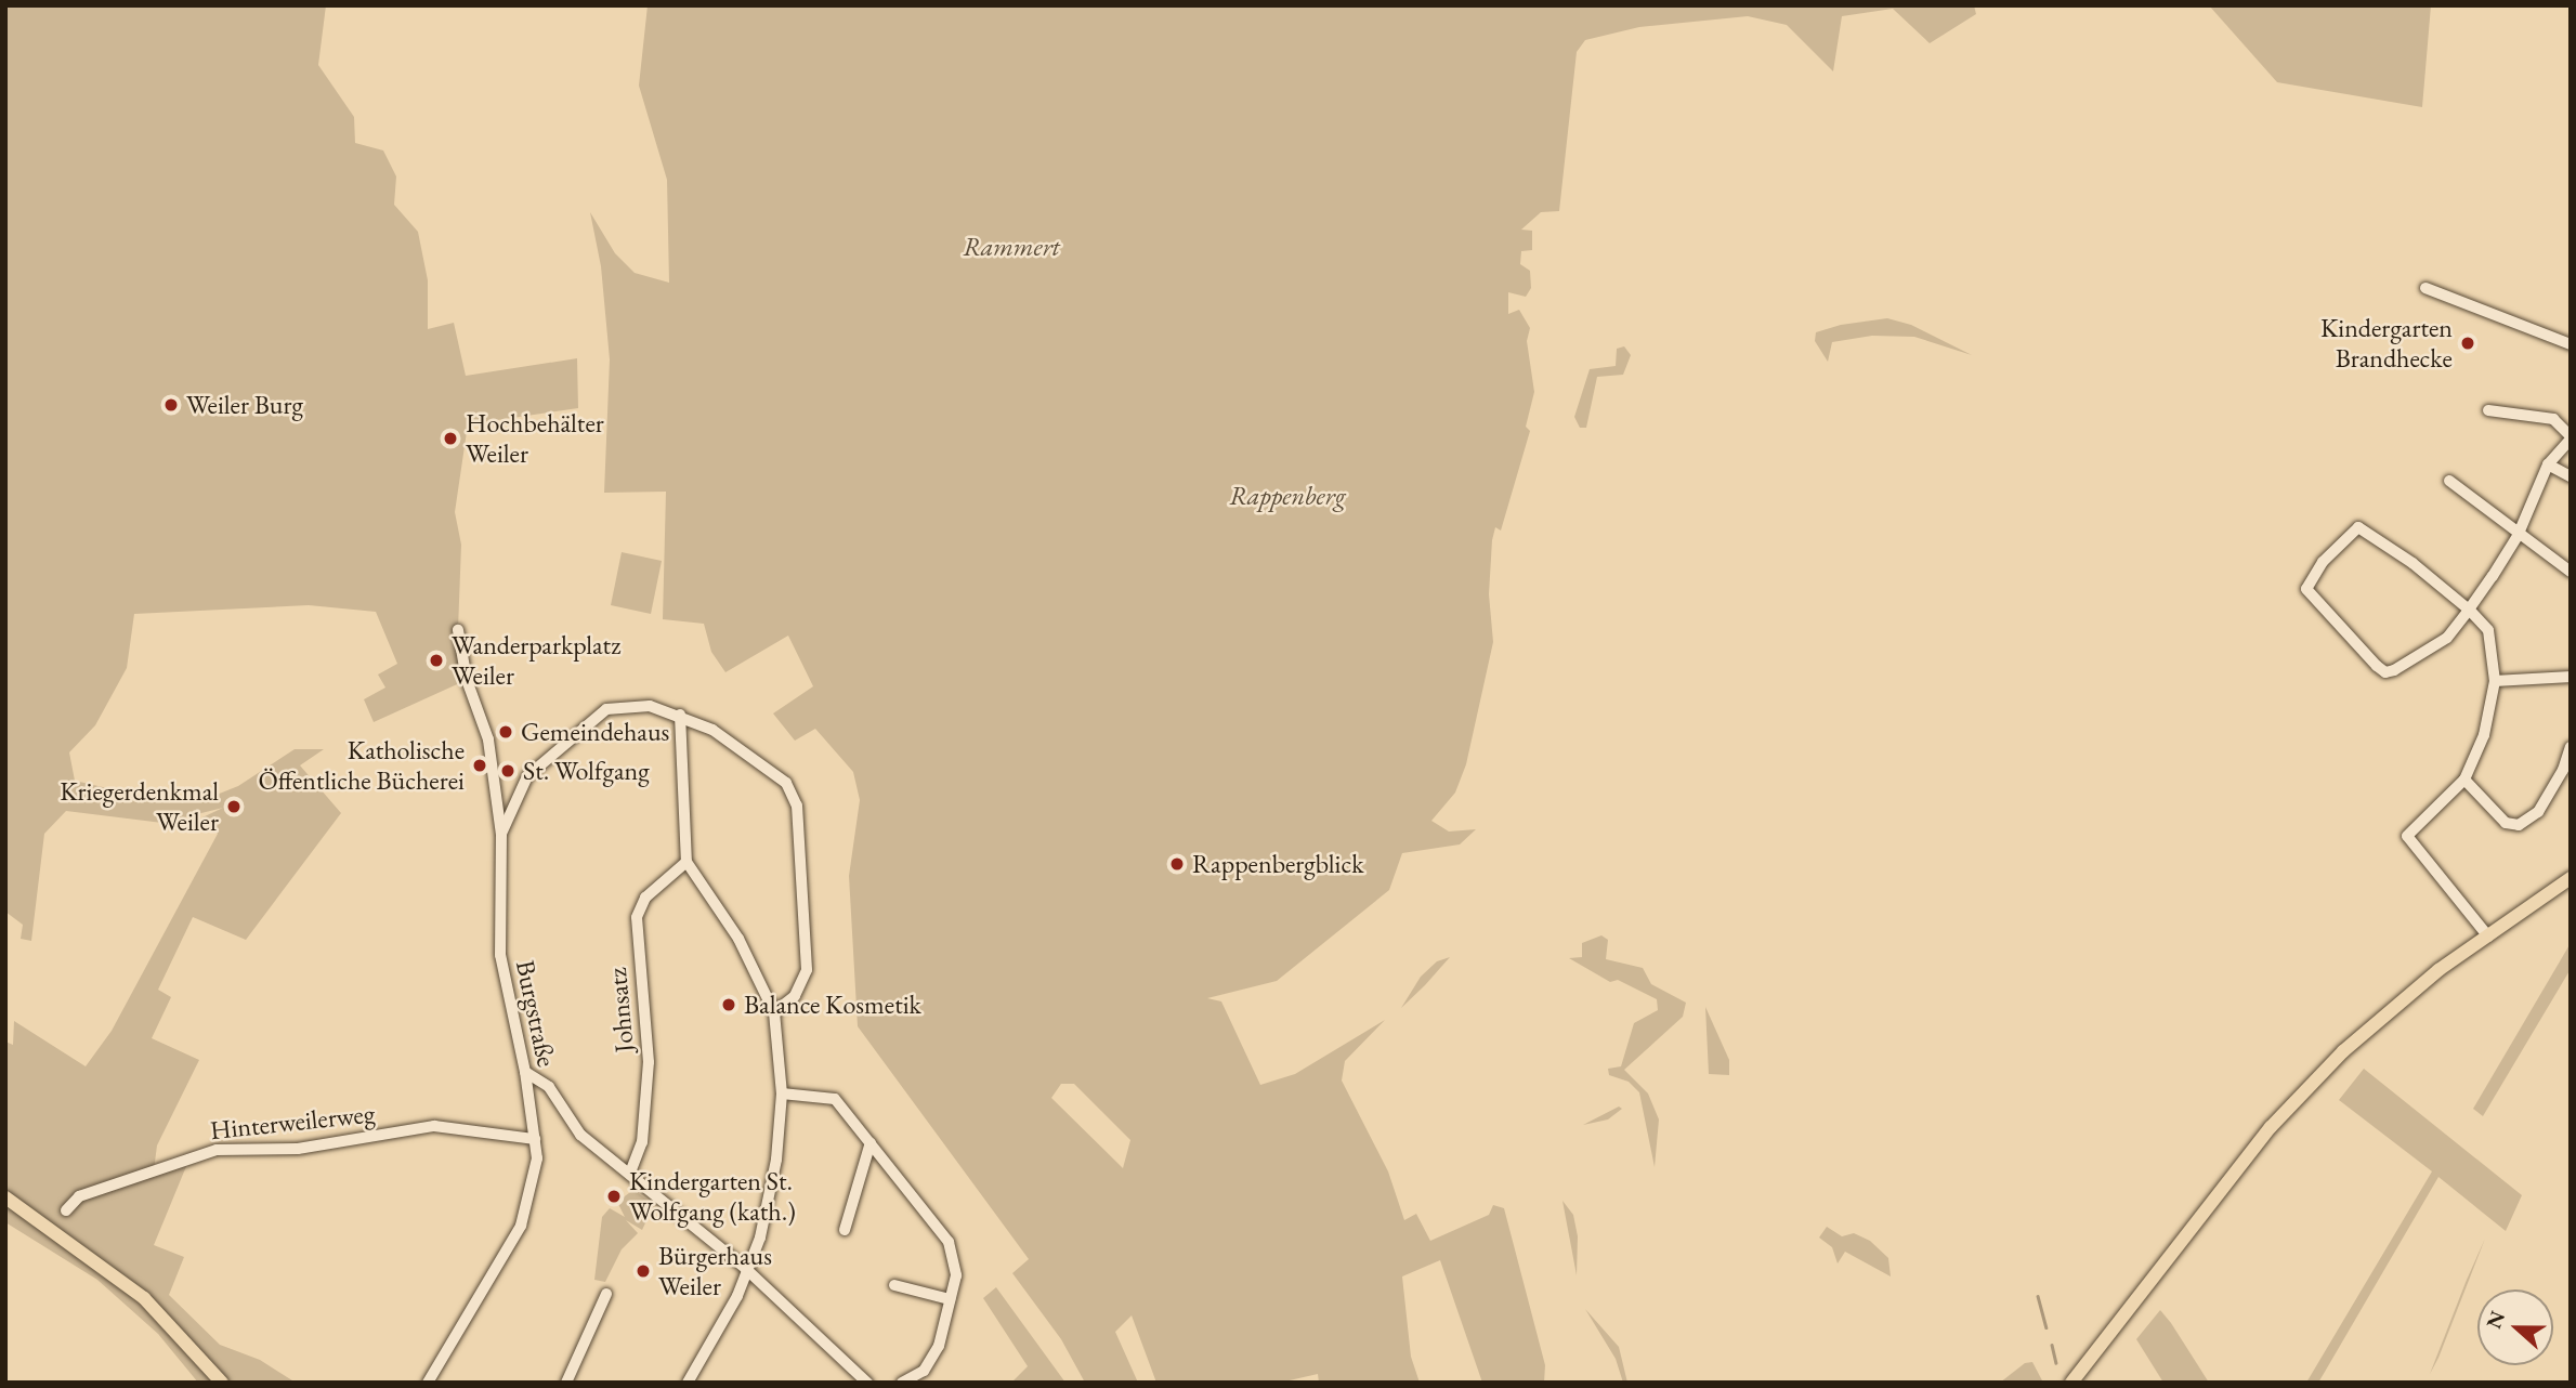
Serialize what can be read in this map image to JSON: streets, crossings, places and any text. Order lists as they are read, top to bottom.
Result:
{
  "streets": {
    "street": ["Johnsatz", "Burgstraße", "Hinterweilerweg"]
  },
  "crossings": [
    ["Burgstraße", "Hinterweilerweg"]
  ],
  "parks": ["Rammert", "Rappenberg"],
  "places": [
    "Kindergarten Brandhecke",
    "Weiler Burg",
    "Hochbehälter Weiler",
    "Wanderparkplatz Weiler",
    "Gemeindehaus",
    "Katholische Öffentliche Bücherei",
    "St. Wolfgang",
    "Kriegerdenkmal Weiler",
    "Rappenbergblick",
    "Balance Kosmetik",
    "Kindergarten St. Wolfgang (kath.)",
    "Bürgerhaus Weiler"
  ],
  "north": "left"
}
